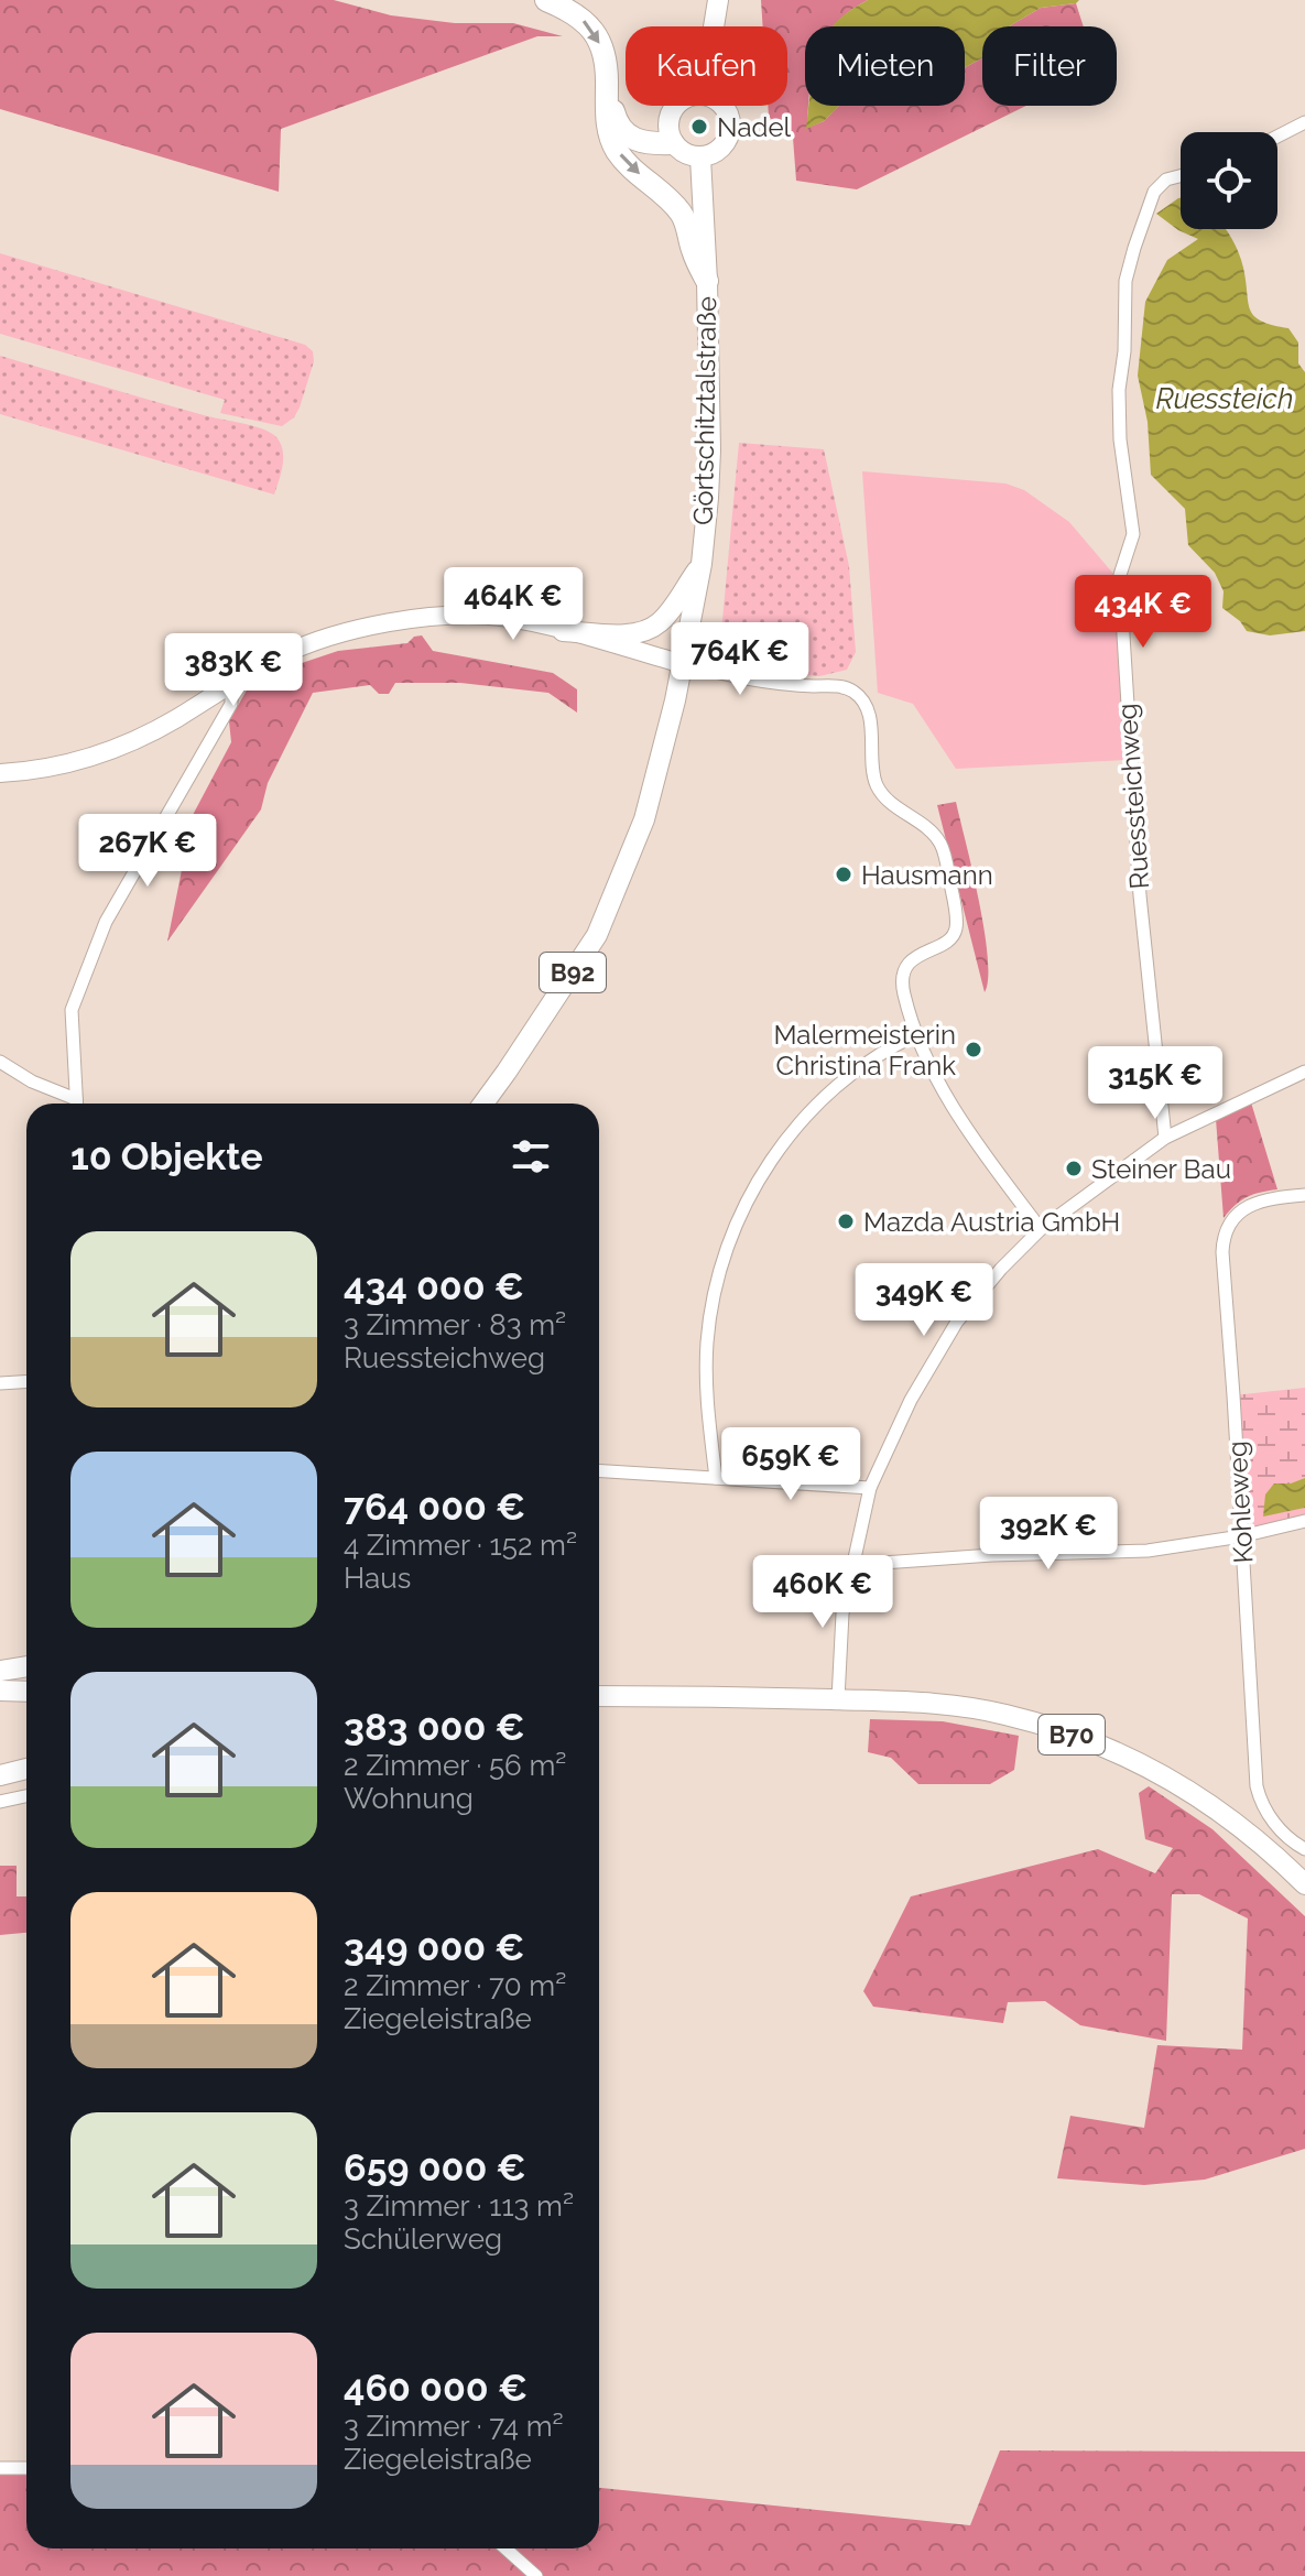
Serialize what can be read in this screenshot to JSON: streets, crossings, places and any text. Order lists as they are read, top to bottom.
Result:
{
  "streets": {
    "main road": ["Görtschitztalstraße", "B92", "B70"],
    "street": ["Ruessteichweg", "Kohleweg"]
  },
  "crossings": [
    ["Görtschitztalstraße", "B92"]
  ],
  "water": ["Ruessteich"],
  "places": [
    "Nadel",
    "Hausmann",
    "Malermeisterin Christina Frank",
    "Steiner Bau",
    "Mazda Austria GmbH"
  ],
  "page": {
    "chip": ["Kaufen", "Mieten", "Filter"],
    "price": [
      "464K €",
      "434K €",
      "764K €",
      "383K €",
      "267K €",
      "315K €",
      "349K €",
      "659K €",
      "392K €",
      "460K €"
    ],
    "heading": "10 Objekte",
    "list": [
      {
        "name": "434 000 €",
        "note": "3 Zimmer · 83 m² · Ruessteichweg"
      },
      {
        "name": "764 000 €",
        "note": "4 Zimmer · 152 m² · Haus"
      },
      {
        "name": "383 000 €",
        "note": "2 Zimmer · 56 m² · Wohnung"
      },
      {
        "name": "349 000 €",
        "note": "2 Zimmer · 70 m² · Ziegeleistraße"
      },
      {
        "name": "659 000 €",
        "note": "3 Zimmer · 113 m² · Schülerweg"
      },
      {
        "name": "460 000 €",
        "note": "3 Zimmer · 74 m² · Ziegeleistraße"
      }
    ]
  }
}
